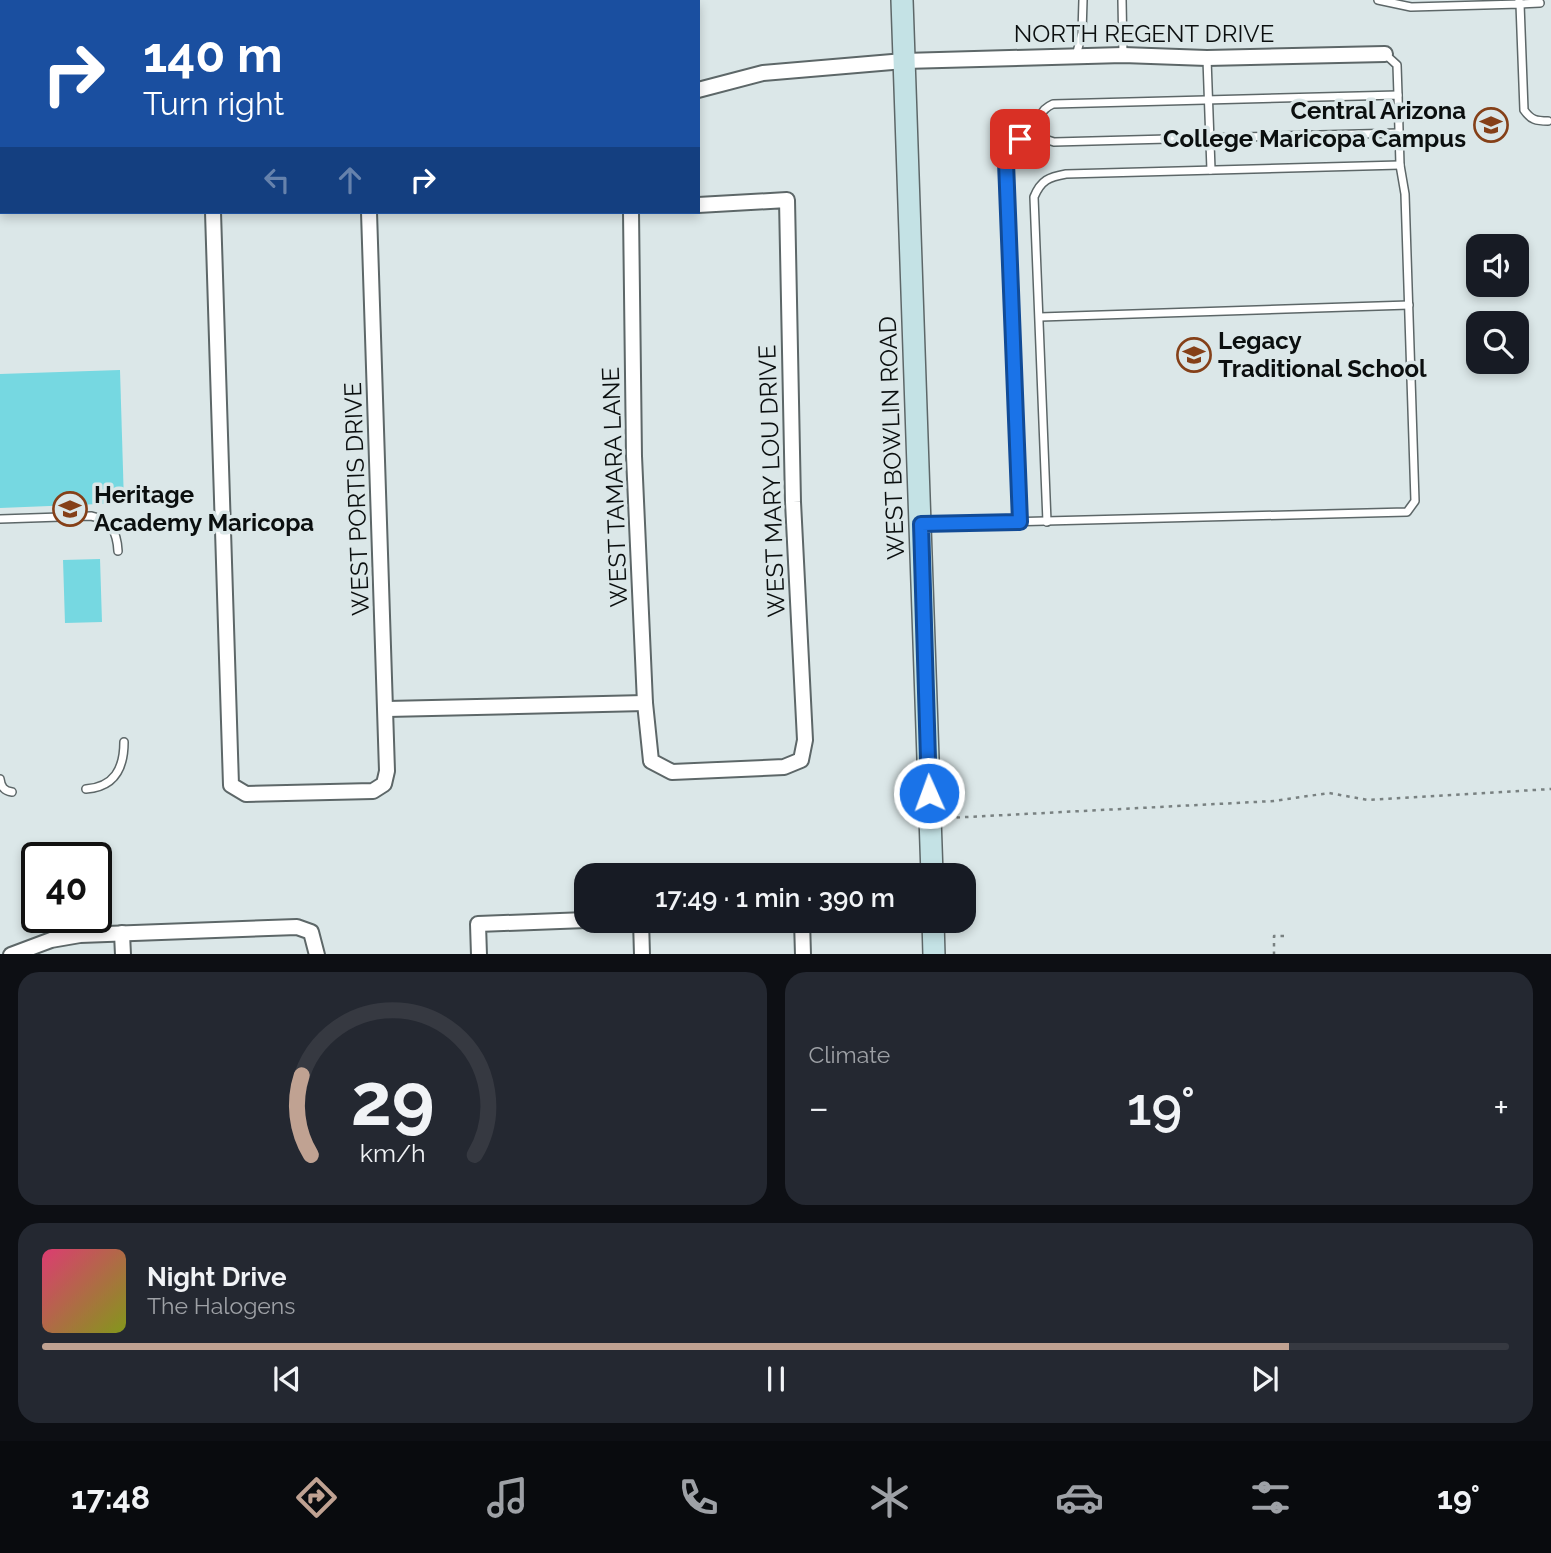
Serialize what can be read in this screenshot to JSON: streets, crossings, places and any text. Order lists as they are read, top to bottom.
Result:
{
  "streets": {
    "street": [
      "NORTH REGENT DRIVE",
      "WEST BOWLIN ROAD",
      "WEST MARY LOU DRIVE",
      "WEST TAMARA LANE",
      "WEST PORTIS DRIVE"
    ]
  },
  "crossings": [
    ["NORTH REGENT DRIVE", "WEST BOWLIN ROAD"],
    ["WEST MARY LOU DRIVE", "WEST TAMARA LANE"]
  ],
  "places": {
    "school or university": ["Central Arizona College Maricopa Campus", "Legacy Traditional School", "Heritage Academy Maricopa"]
  },
  "page": {
    "turn": ["140 m", "Turn right"],
    "limit": "40",
    "trip": "17:49 · 1 min · 390 m",
    "tile": "Climate",
    "heat": ["−", "19°", "+"],
    "song": ["Night Drive", "The Halogens"],
    "tabs": ["17:48", "19°"],
    "gauge": ["29", "km/h"]
  }
}
